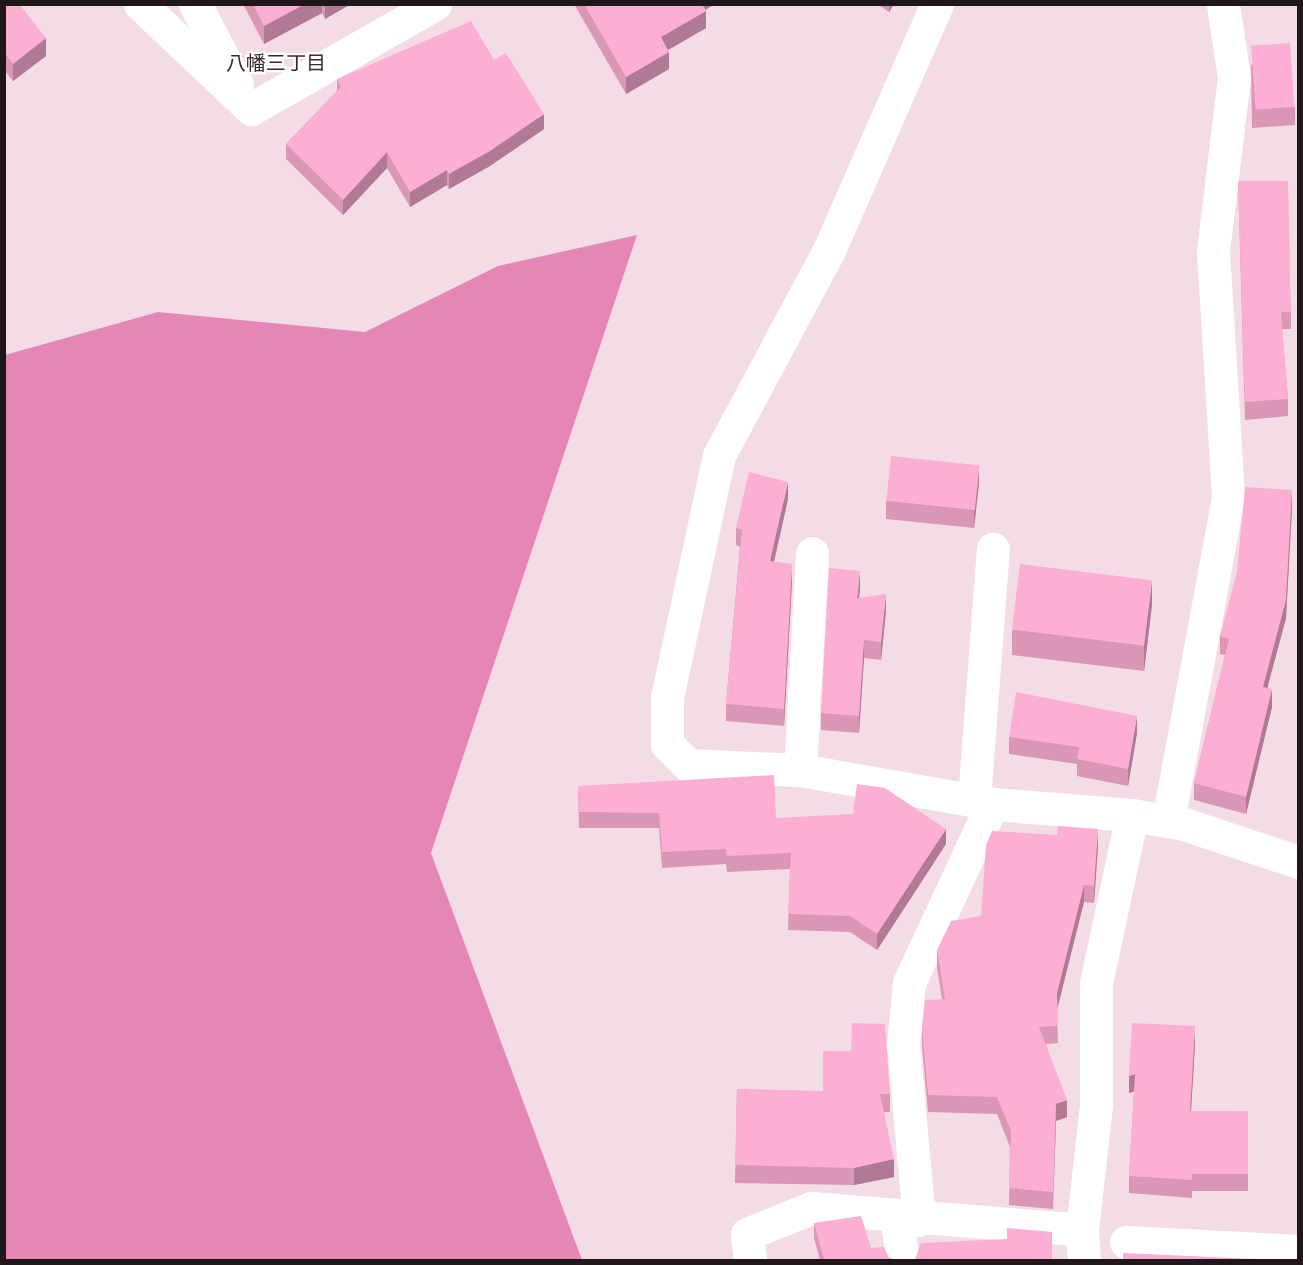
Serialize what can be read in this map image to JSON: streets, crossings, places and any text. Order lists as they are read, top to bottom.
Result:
{
  "districts": ["八幡三丁目"]
}
